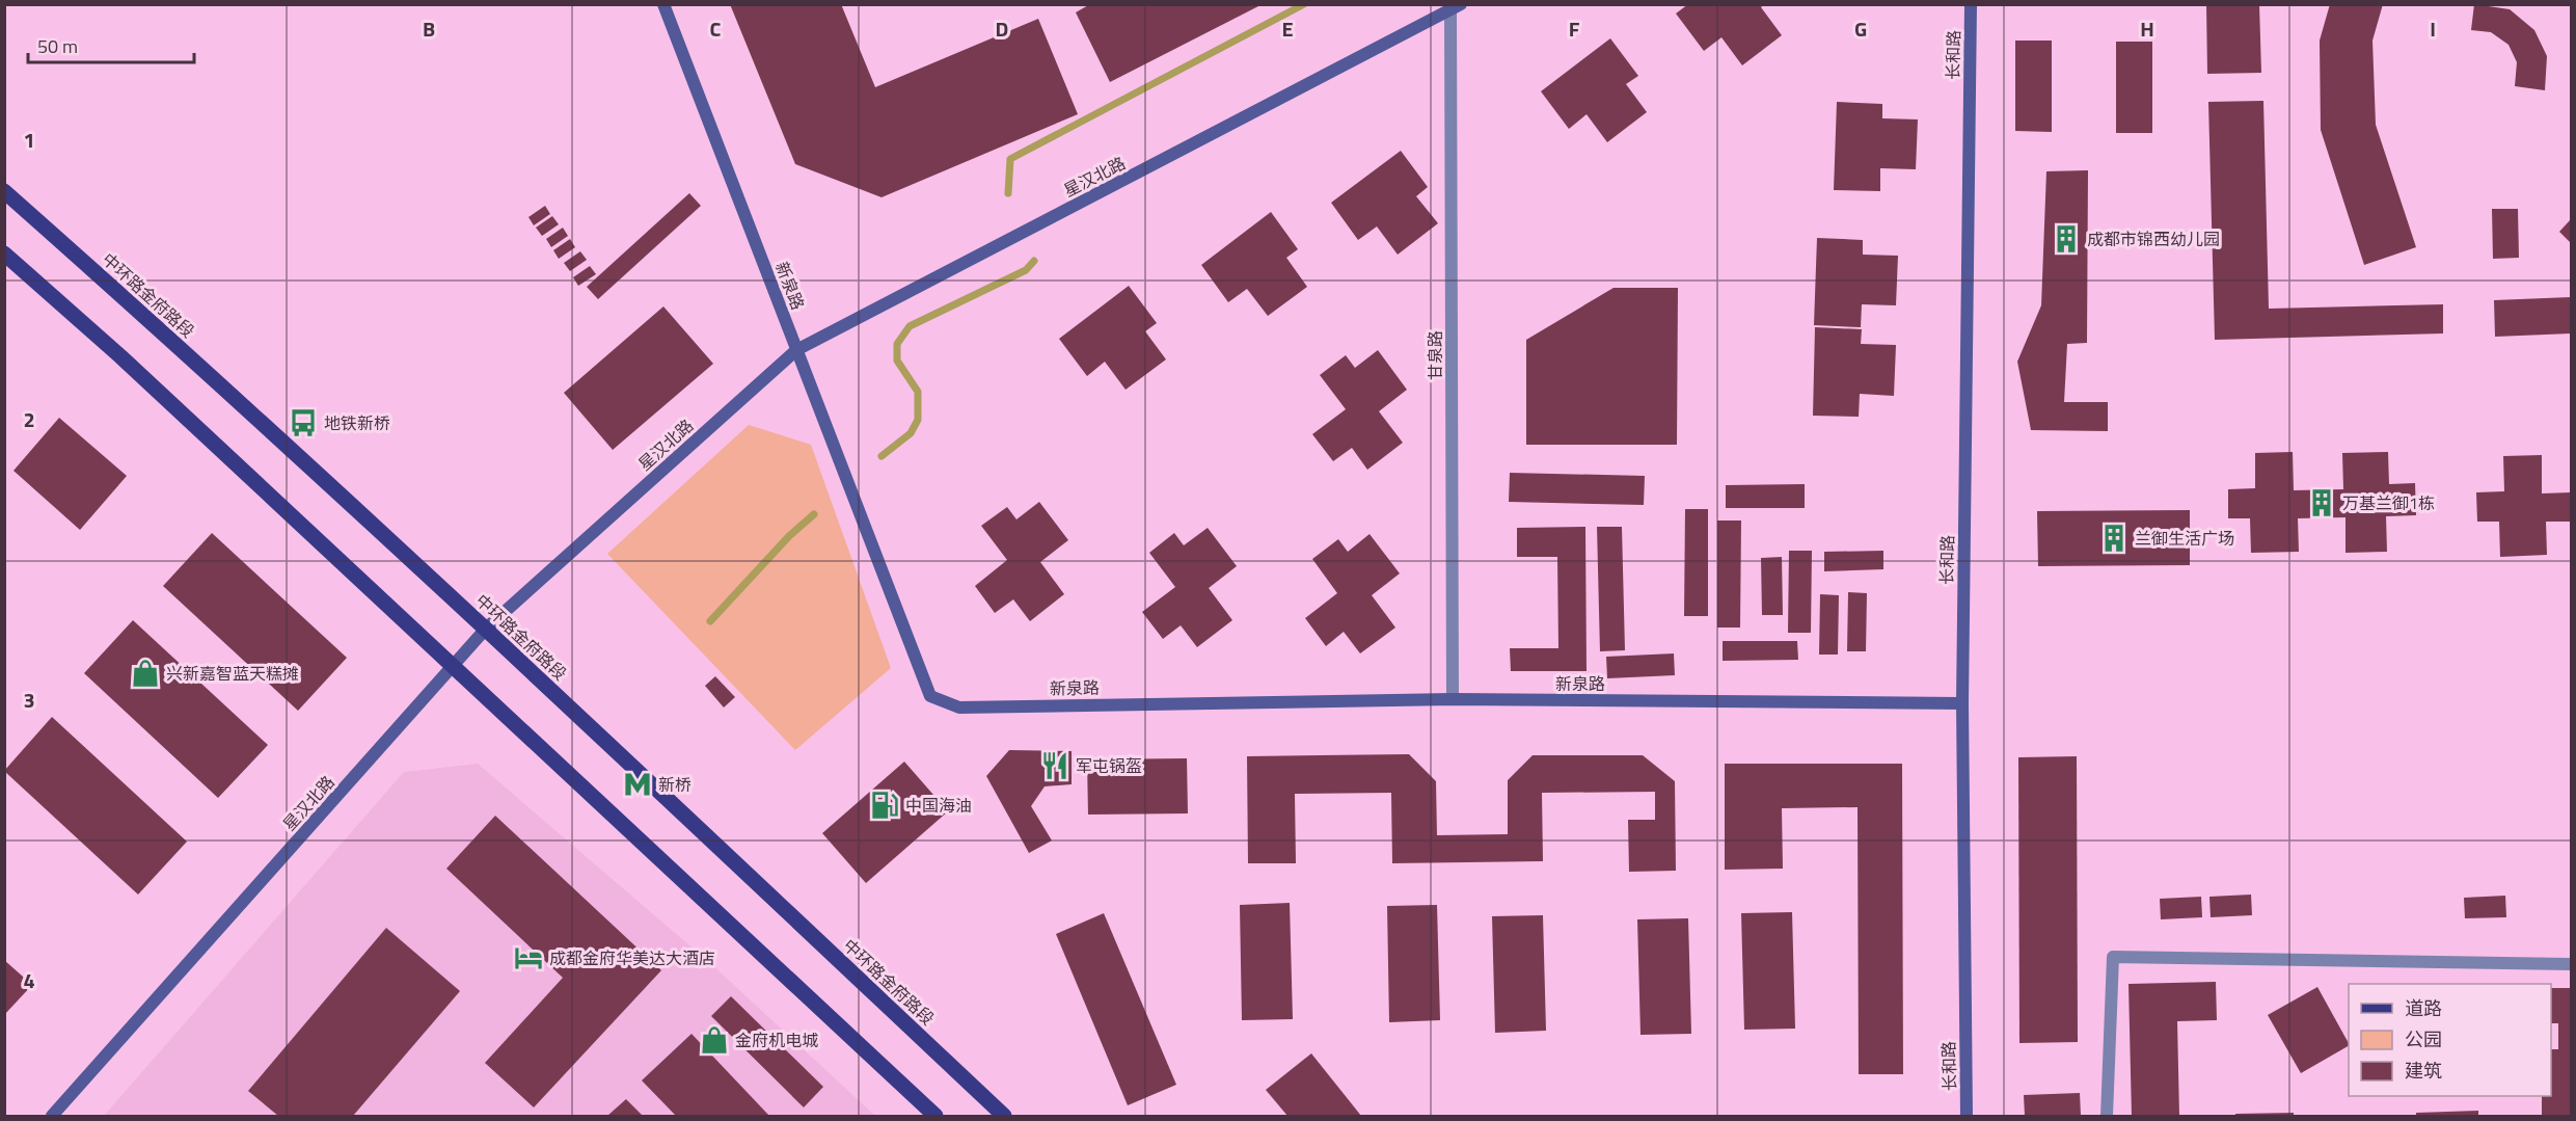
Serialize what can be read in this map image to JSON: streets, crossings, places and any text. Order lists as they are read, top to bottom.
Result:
{
  "streets": {
    "main road": ["中环路金府路段"],
    "street": [
      "长和路",
      "星汉北路",
      "新泉路",
      "甘泉路"
    ]
  },
  "crossings": [
    ["长和路", "新泉路"],
    ["星汉北路", "新泉路"],
    ["星汉北路", "中环路金府路段"],
    ["星汉北路", "甘泉路"],
    ["新泉路", "甘泉路"]
  ],
  "places": {
    "building": ["成都市锦西幼儿园", "万基兰御1栋", "兰御生活广场"],
    "bus stop": ["地铁新桥"],
    "shop": ["兴新嘉智蓝天糕摊", "金府机电城"],
    "restaurant": ["军屯锅盔"],
    "metro station": ["新桥"],
    "fuel station": ["中国海油"],
    "hotel": ["成都金府华美达大酒店"]
  },
  "legend": ["道路", "公园", "建筑"],
  "scale_bar": "50 m",
  "grid": {
    "columns": [
      "B",
      "C",
      "D",
      "E",
      "F",
      "G",
      "H",
      "I"
    ],
    "rows": [
      "1",
      "2",
      "3",
      "4"
    ]
  }
}
